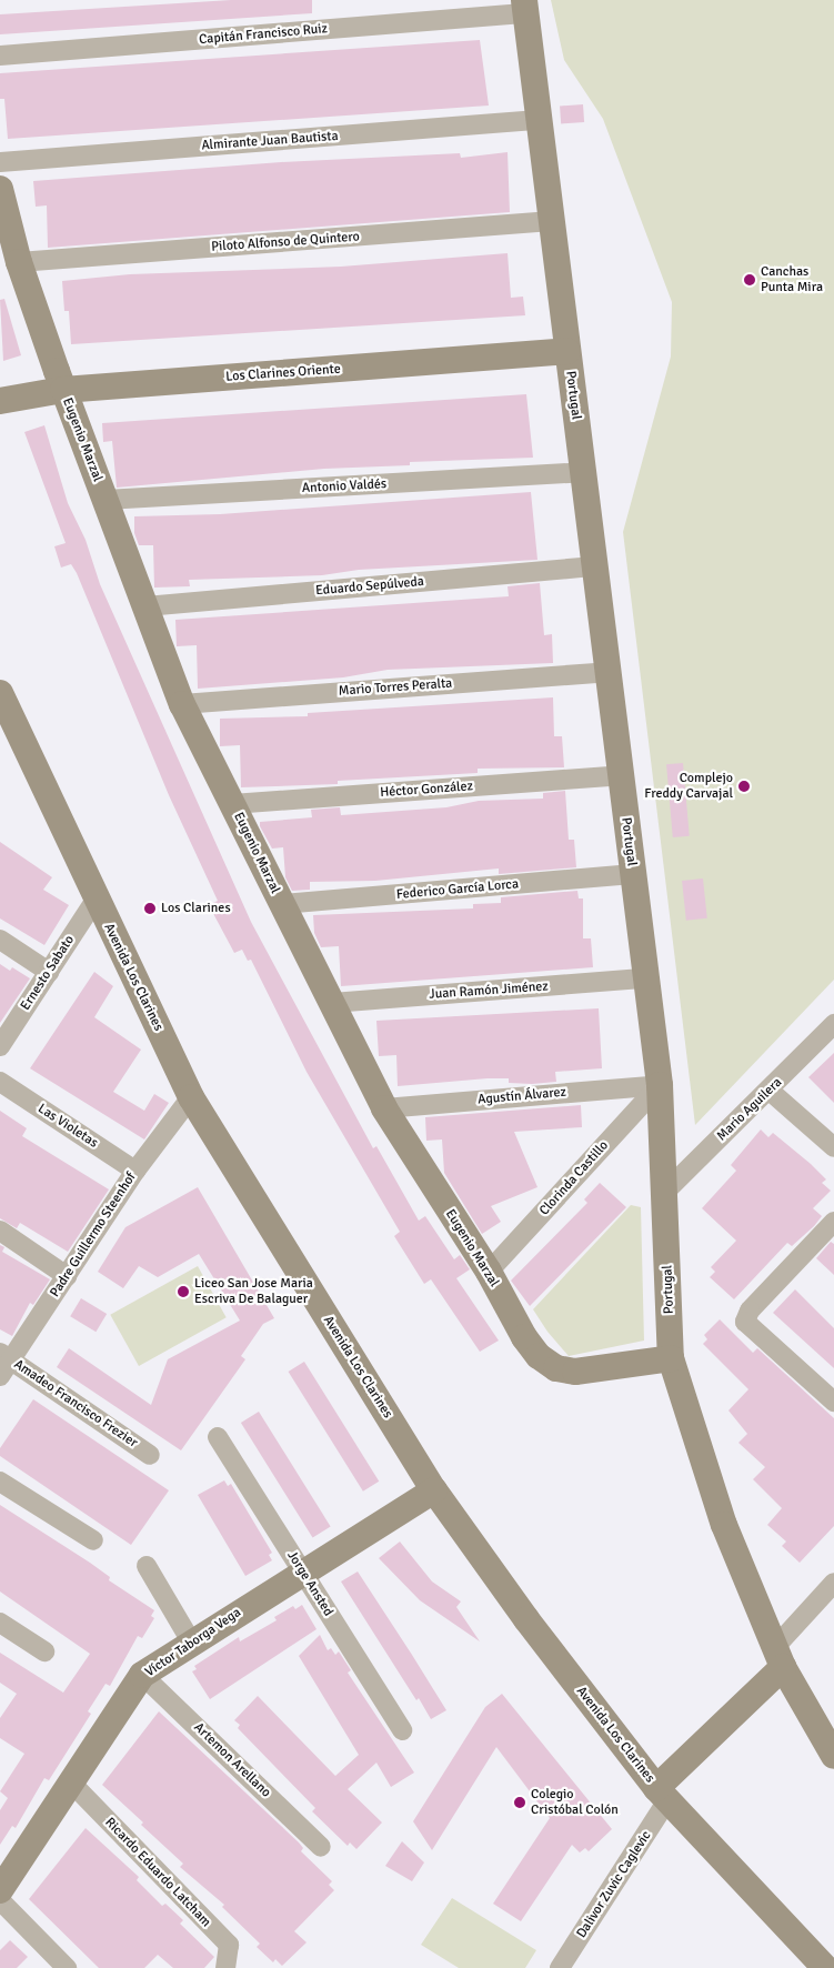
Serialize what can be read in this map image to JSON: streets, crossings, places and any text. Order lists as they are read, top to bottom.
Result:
{
  "streets": {
    "main road": [
      "Los Clarines Oriente",
      "Portugal",
      "Eugenio Marzal",
      "Avenida Los Clarines",
      "Víctor Taborga Vega",
      "Dalivor Zuvic Caglevic"
    ],
    "street": [
      "Capitán Francisco Ruiz",
      "Almirante Juan Bautista",
      "Piloto Alfonso de Quintero",
      "Antonio Valdés",
      "Eduardo Sepúlveda",
      "Mario Torres Peralta",
      "Héctor González",
      "Federico García Lorca",
      "Ernesto Sabato",
      "Juan Ramón Jiménez",
      "Agustín Álvarez",
      "Mario Aguilera",
      "Las Violetas",
      "Clorinda Castillo",
      "Padre Guillermo Steenhof",
      "Amadeo Francisco Frezier",
      "Jorge Ansted",
      "Artemon Arellano",
      "Ricardo Eduardo Latcham"
    ]
  },
  "crossings": [
    ["Capitán Francisco Ruiz", "Portugal"],
    ["Almirante Juan Bautista", "Portugal"],
    ["Piloto Alfonso de Quintero", "Portugal"],
    ["Piloto Alfonso de Quintero", "Eugenio Marzal"],
    ["Los Clarines Oriente", "Portugal"],
    ["Los Clarines Oriente", "Eugenio Marzal"],
    ["Portugal", "Eugenio Marzal"],
    ["Portugal", "Antonio Valdés"],
    ["Portugal", "Eduardo Sepúlveda"],
    ["Portugal", "Mario Torres Peralta"],
    ["Portugal", "Héctor González"],
    ["Portugal", "Federico García Lorca"],
    ["Portugal", "Juan Ramón Jiménez"],
    ["Portugal", "Agustín Álvarez"],
    ["Portugal", "Mario Aguilera"],
    ["Portugal", "Clorinda Castillo"],
    ["Portugal", "Dalivor Zuvic Caglevic"],
    ["Eugenio Marzal", "Antonio Valdés"],
    ["Eugenio Marzal", "Eduardo Sepúlveda"],
    ["Eugenio Marzal", "Mario Torres Peralta"],
    ["Eugenio Marzal", "Héctor González"],
    ["Eugenio Marzal", "Federico García Lorca"],
    ["Eugenio Marzal", "Juan Ramón Jiménez"],
    ["Eugenio Marzal", "Agustín Álvarez"],
    ["Eugenio Marzal", "Clorinda Castillo"],
    ["Ernesto Sabato", "Avenida Los Clarines"],
    ["Avenida Los Clarines", "Padre Guillermo Steenhof"],
    ["Avenida Los Clarines", "Víctor Taborga Vega"],
    ["Avenida Los Clarines", "Dalivor Zuvic Caglevic"],
    ["Agustín Álvarez", "Clorinda Castillo"],
    ["Las Violetas", "Padre Guillermo Steenhof"],
    ["Padre Guillermo Steenhof", "Amadeo Francisco Frezier"],
    ["Jorge Ansted", "Víctor Taborga Vega"],
    ["Víctor Taborga Vega", "Artemon Arellano"],
    ["Víctor Taborga Vega", "Ricardo Eduardo Latcham"]
  ],
  "places": [
    "Canchas Punta Mira",
    "Complejo Freddy Carvajal",
    "Los Clarines",
    "Liceo San Jose Maria Escriva De Balaguer",
    "Colegio Cristóbal Colón"
  ]
}
